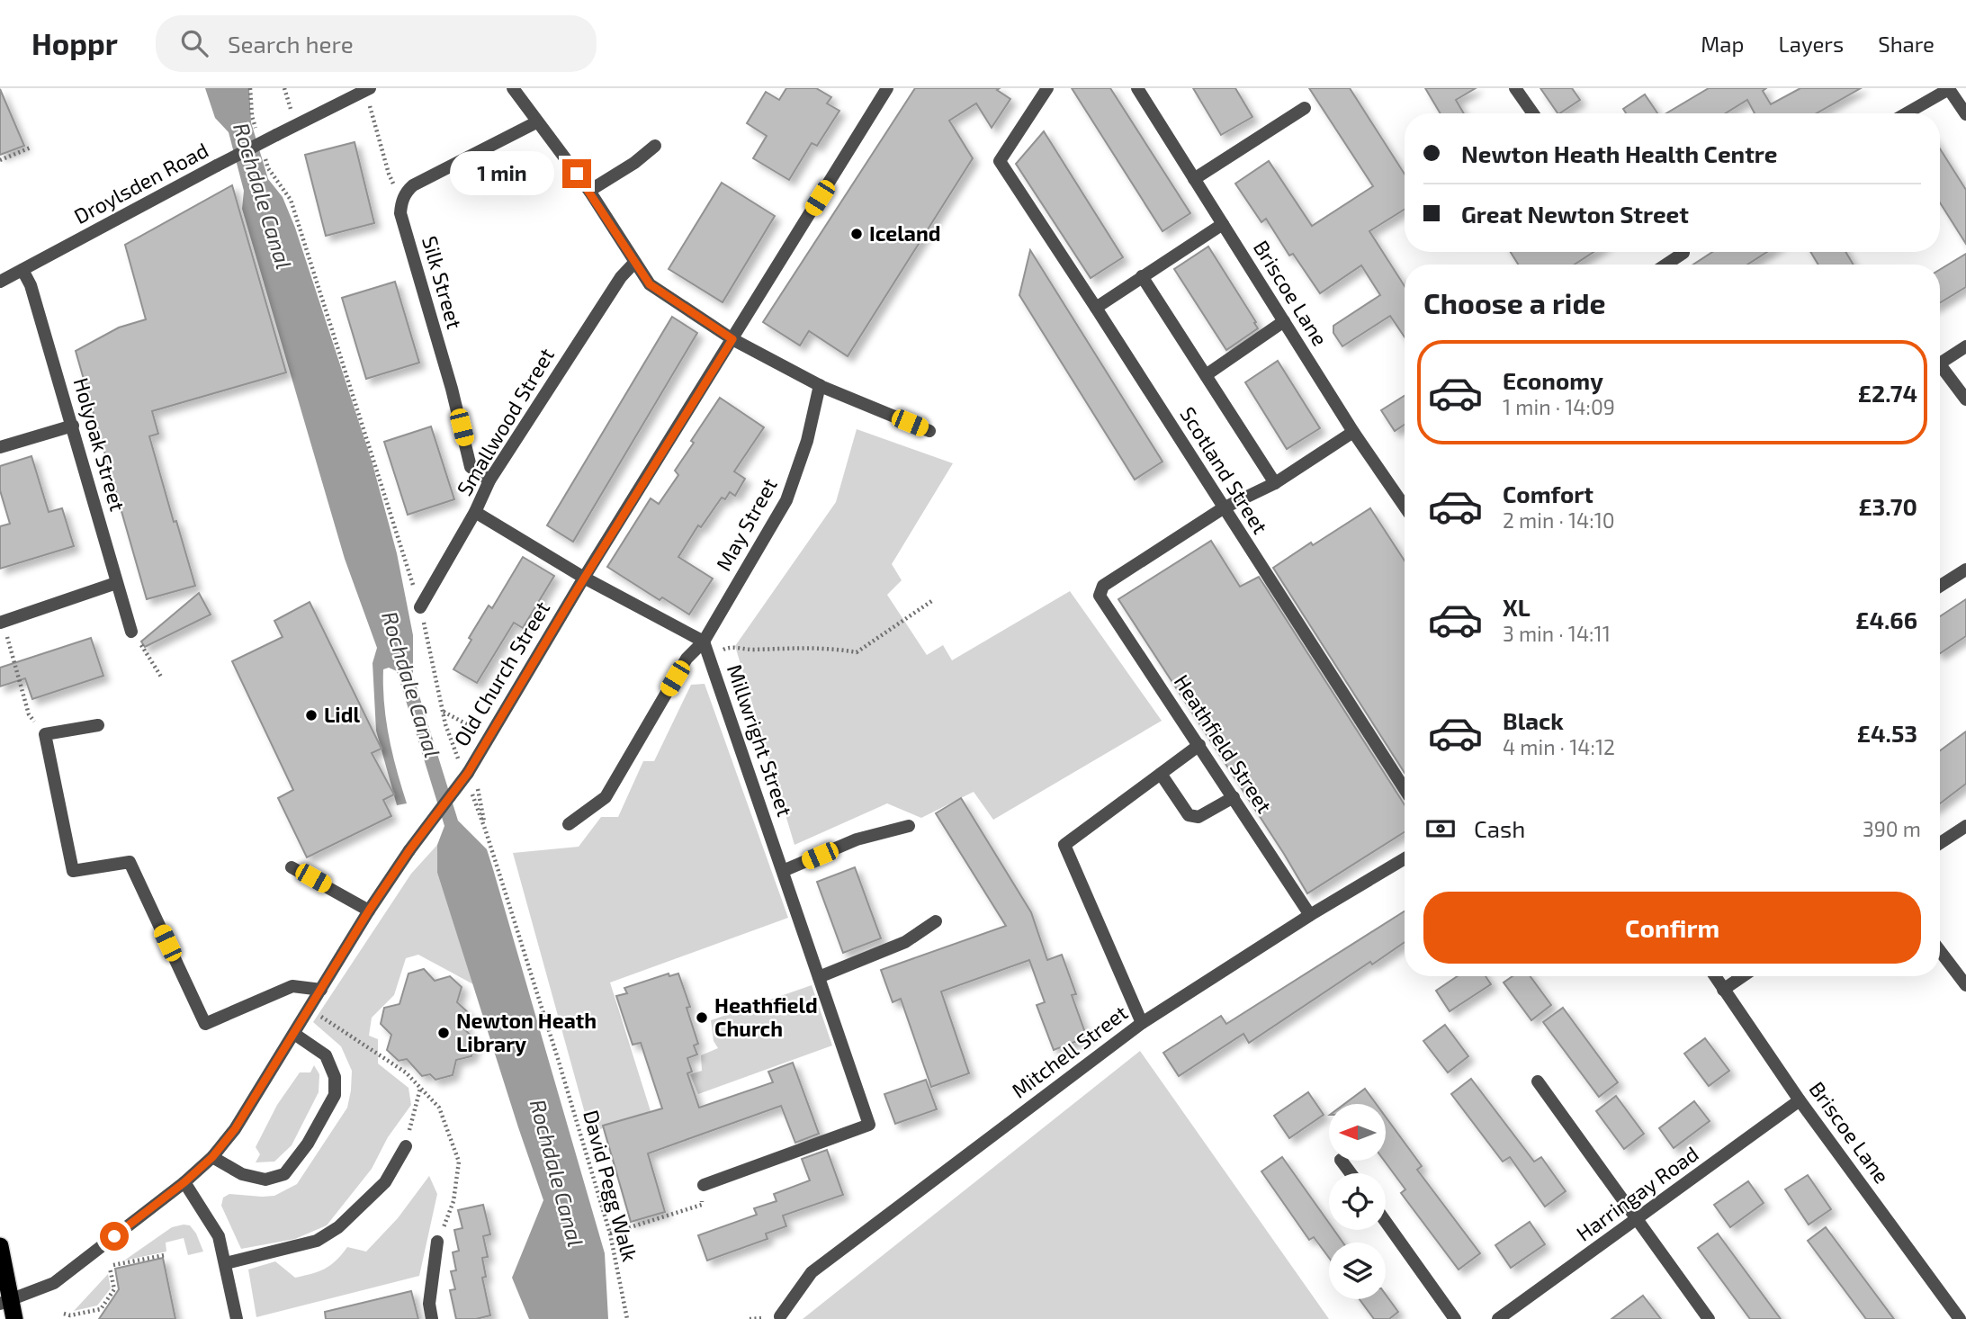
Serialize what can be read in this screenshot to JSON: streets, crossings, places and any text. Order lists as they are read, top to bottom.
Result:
{
  "streets": {
    "street": [
      "Droylsden Road",
      "Silk Street",
      "Briscoe Lane",
      "Smallwood Street",
      "Holyoak Street",
      "Scotland Street",
      "May Street",
      "Old Church Street",
      "Millwright Street",
      "Heathfield Street",
      "Mitchell Street",
      "Harringay Road"
    ],
    "path": ["David Pegg Walk"]
  },
  "crossings": [
    ["Droylsden Road", "Holyoak Street"],
    ["Silk Street", "Smallwood Street"],
    ["Briscoe Lane", "Harringay Road"],
    ["Scotland Street", "Heathfield Street"],
    ["May Street", "Millwright Street"],
    ["Heathfield Street", "Mitchell Street"]
  ],
  "water": ["Rochdale Canal"],
  "places": [
    "Iceland",
    "Lidl",
    "Heathfield Church",
    "Newton Heath Library"
  ],
  "north": "left",
  "page": {
    "header": "Hoppr",
    "search": "Search here",
    "nav": ["Map", "Layers", "Share"],
    "banner": ["Newton Heath Health Centre", "Great Newton Street"],
    "bubble": "1 min",
    "heading": "Choose a ride",
    "list": [
      {
        "name": "Economy",
        "note": "1 min · 14:09",
        "value": "£2.74"
      },
      {
        "name": "Comfort",
        "note": "2 min · 14:10",
        "value": "£3.70"
      },
      {
        "name": "XL",
        "note": "3 min · 14:11",
        "value": "£4.66"
      },
      {
        "name": "Black",
        "note": "4 min · 14:12",
        "value": "£4.53"
      }
    ],
    "pay": ["Cash", "390 m"],
    "buttons": "Confirm"
  }
}
